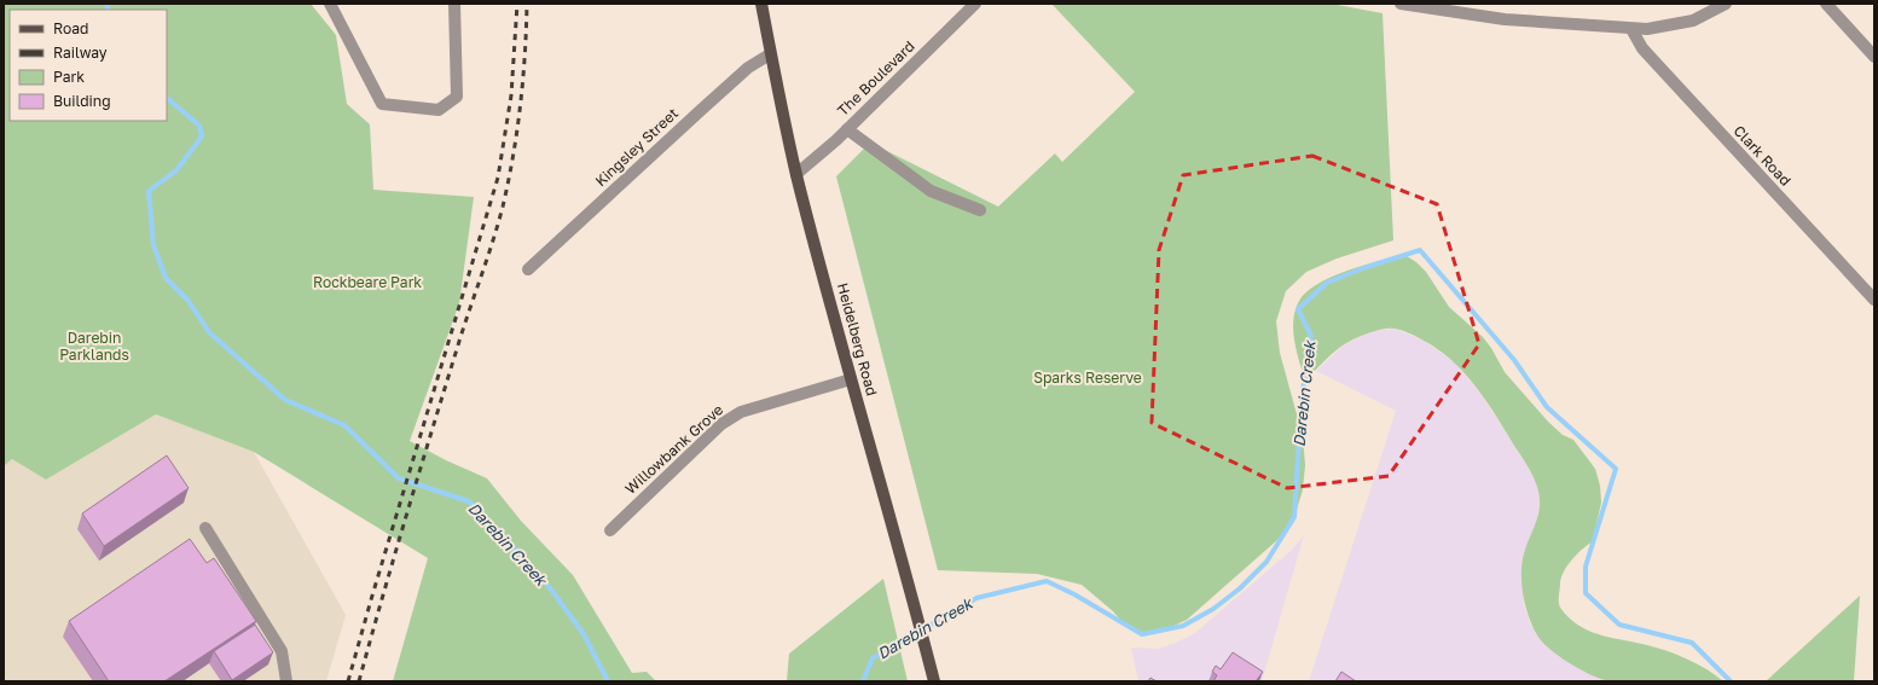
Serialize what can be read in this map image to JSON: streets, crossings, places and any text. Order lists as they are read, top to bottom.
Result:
{
  "streets": {
    "main road": ["Heidelberg Road"],
    "street": [
      "The Boulevard",
      "Kingsley Street",
      "Clark Road",
      "Willowbank Grove"
    ]
  },
  "crossings": [
    ["The Boulevard", "Heidelberg Road"],
    ["Kingsley Street", "Heidelberg Road"],
    ["Heidelberg Road", "Willowbank Grove"]
  ],
  "water": ["Darebin Creek"],
  "parks": ["Rockbeare Park", "Darebin Parklands", "Sparks Reserve"],
  "legend": [
    "Road",
    "Railway",
    "Park",
    "Building"
  ]
}
